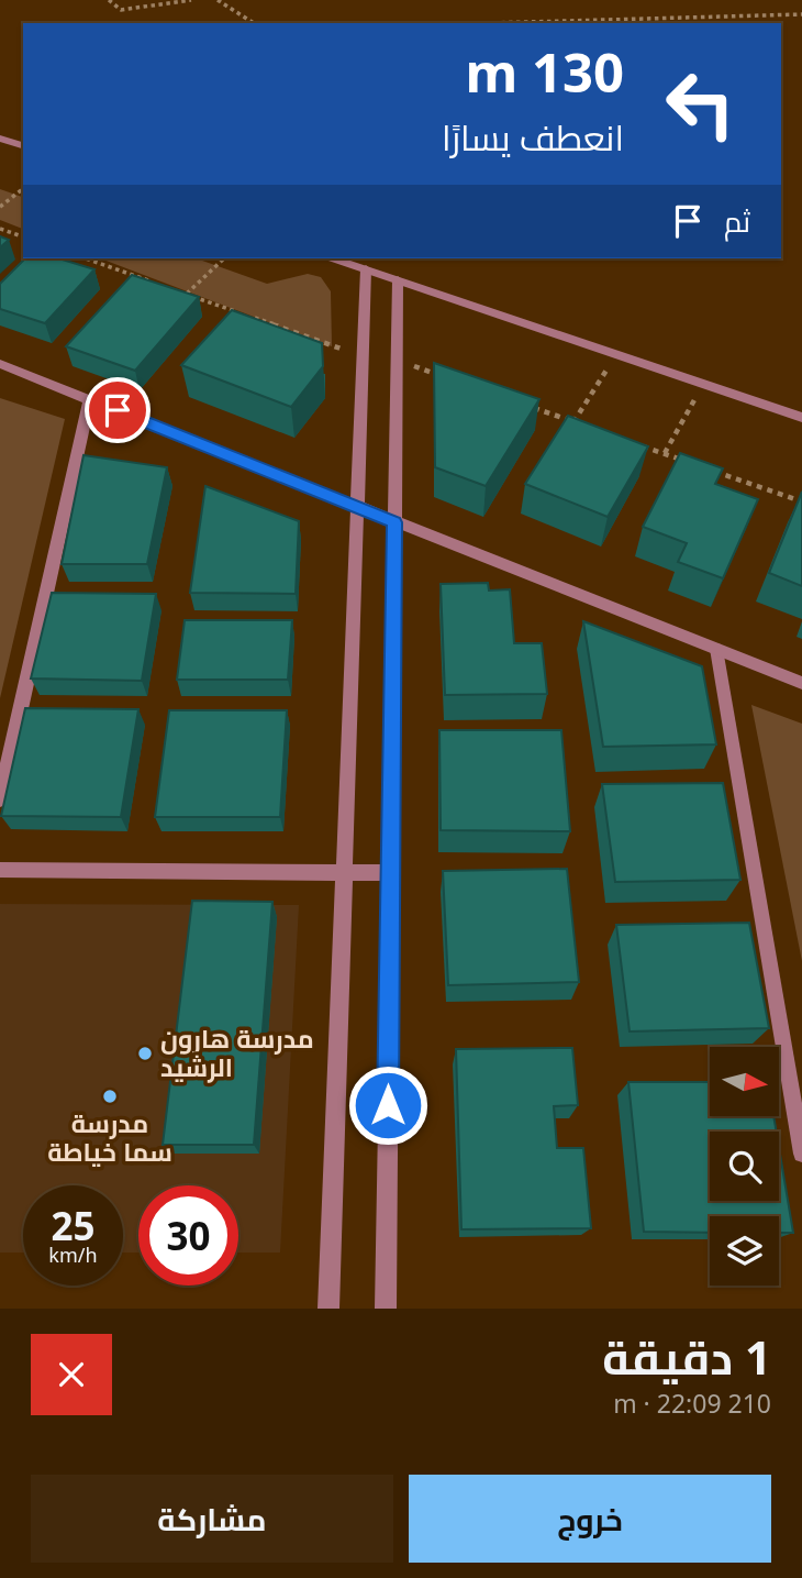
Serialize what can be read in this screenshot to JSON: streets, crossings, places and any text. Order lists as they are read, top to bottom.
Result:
{
  "places": ["مدرسة هارون الرشيد", "مدرسة سما خياطة"],
  "north": "right",
  "page": {
    "turn": ["130 m", "انعطف يسارًا"],
    "then": "ثم",
    "speed": "25 km/h",
    "limit": "30",
    "heading": ["1 دقيقة", "210 m · 22:09"],
    "buttons": ["خروج", "مشاركة"]
  }
}
